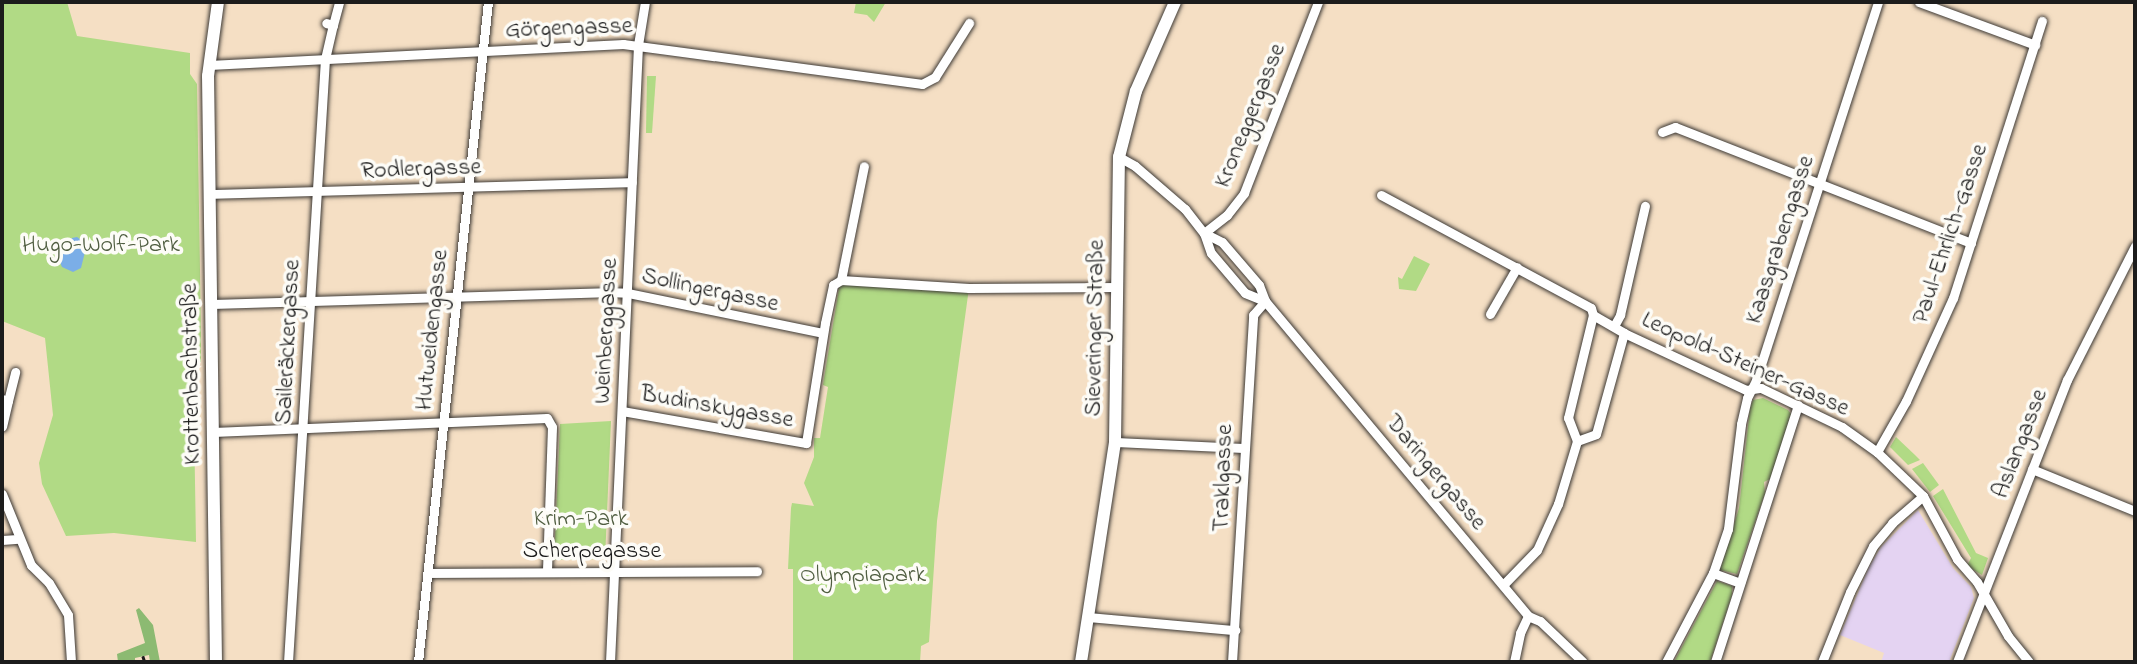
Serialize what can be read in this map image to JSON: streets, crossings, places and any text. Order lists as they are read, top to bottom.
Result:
{
  "streets": {
    "main road": ["Sieveringer Straße", "Krottenbachstraße"],
    "street": [
      "Görgengasse",
      "Kroneggergasse",
      "Rodlergasse",
      "Paul-Ehrlich-Gasse",
      "Kaasgrabengasse",
      "Sollingergasse",
      "Hutweidengasse",
      "Weinberggasse",
      "Saileräckergasse",
      "Leopold-Steiner-Gasse",
      "Budinskygasse",
      "Aslangasse",
      "Daringergasse",
      "Traklgasse",
      "Scherpegasse"
    ]
  },
  "crossings": [
    ["Görgengasse", "Hutweidengasse"],
    ["Görgengasse", "Weinberggasse"],
    ["Görgengasse", "Saileräckergasse"],
    ["Görgengasse", "Krottenbachstraße"],
    ["Kroneggergasse", "Daringergasse"],
    ["Rodlergasse", "Hutweidengasse"],
    ["Rodlergasse", "Weinberggasse"],
    ["Rodlergasse", "Saileräckergasse"],
    ["Rodlergasse", "Krottenbachstraße"],
    ["Paul-Ehrlich-Gasse", "Leopold-Steiner-Gasse"],
    ["Kaasgrabengasse", "Leopold-Steiner-Gasse"],
    ["Sollingergasse", "Hutweidengasse"],
    ["Sollingergasse", "Weinberggasse"],
    ["Sollingergasse", "Saileräckergasse"],
    ["Sollingergasse", "Krottenbachstraße"],
    ["Sollingergasse", "Budinskygasse"],
    ["Sieveringer Straße", "Daringergasse"],
    ["Hutweidengasse", "Scherpegasse"],
    ["Weinberggasse", "Budinskygasse"],
    ["Weinberggasse", "Scherpegasse"],
    ["Leopold-Steiner-Gasse", "Aslangasse"],
    ["Daringergasse", "Traklgasse"]
  ],
  "parks": ["Hugo-Wolf-Park", "Krim-Park", "Olympiapark"]
}
